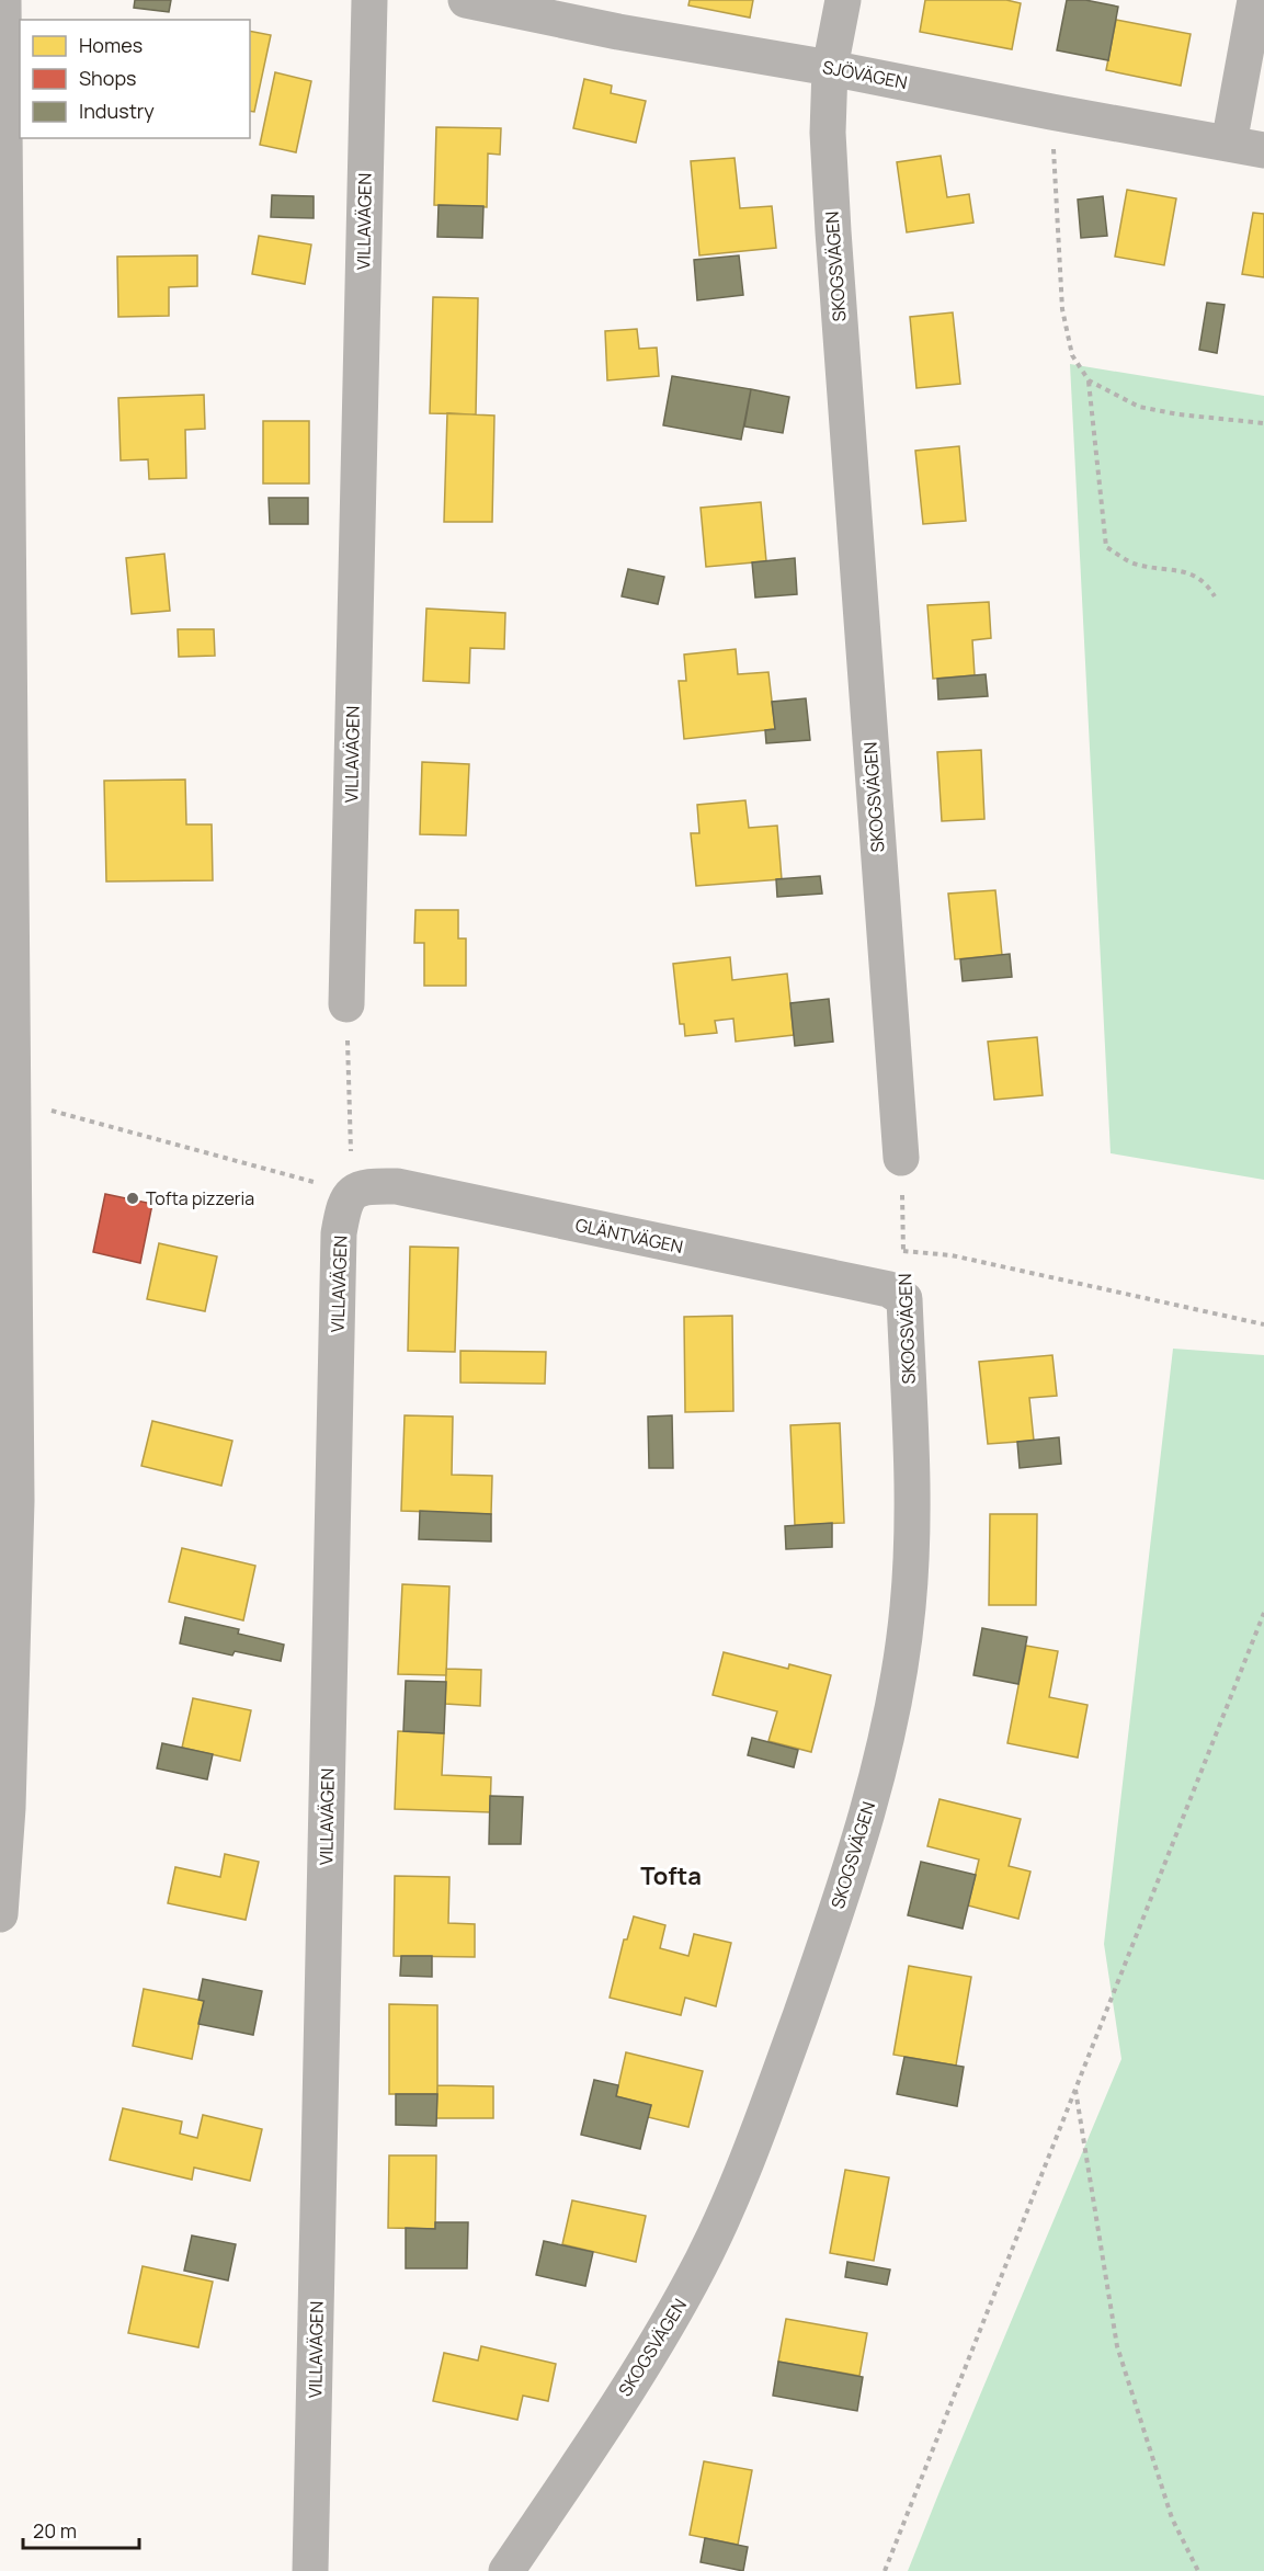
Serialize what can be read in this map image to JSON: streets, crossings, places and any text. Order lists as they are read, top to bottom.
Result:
{
  "streets": {
    "street": [
      "SJÖVÄGEN",
      "VILLAVÄGEN",
      "SKOGSVÄGEN",
      "GLÄNTVÄGEN"
    ]
  },
  "crossings": [
    ["SJÖVÄGEN", "SKOGSVÄGEN"],
    ["VILLAVÄGEN", "GLÄNTVÄGEN"],
    ["SKOGSVÄGEN", "GLÄNTVÄGEN"]
  ],
  "districts": ["Tofta"],
  "places": ["Tofta pizzeria"],
  "legend": ["Homes", "Shops", "Industry"],
  "scale_bar": "20 m"
}
